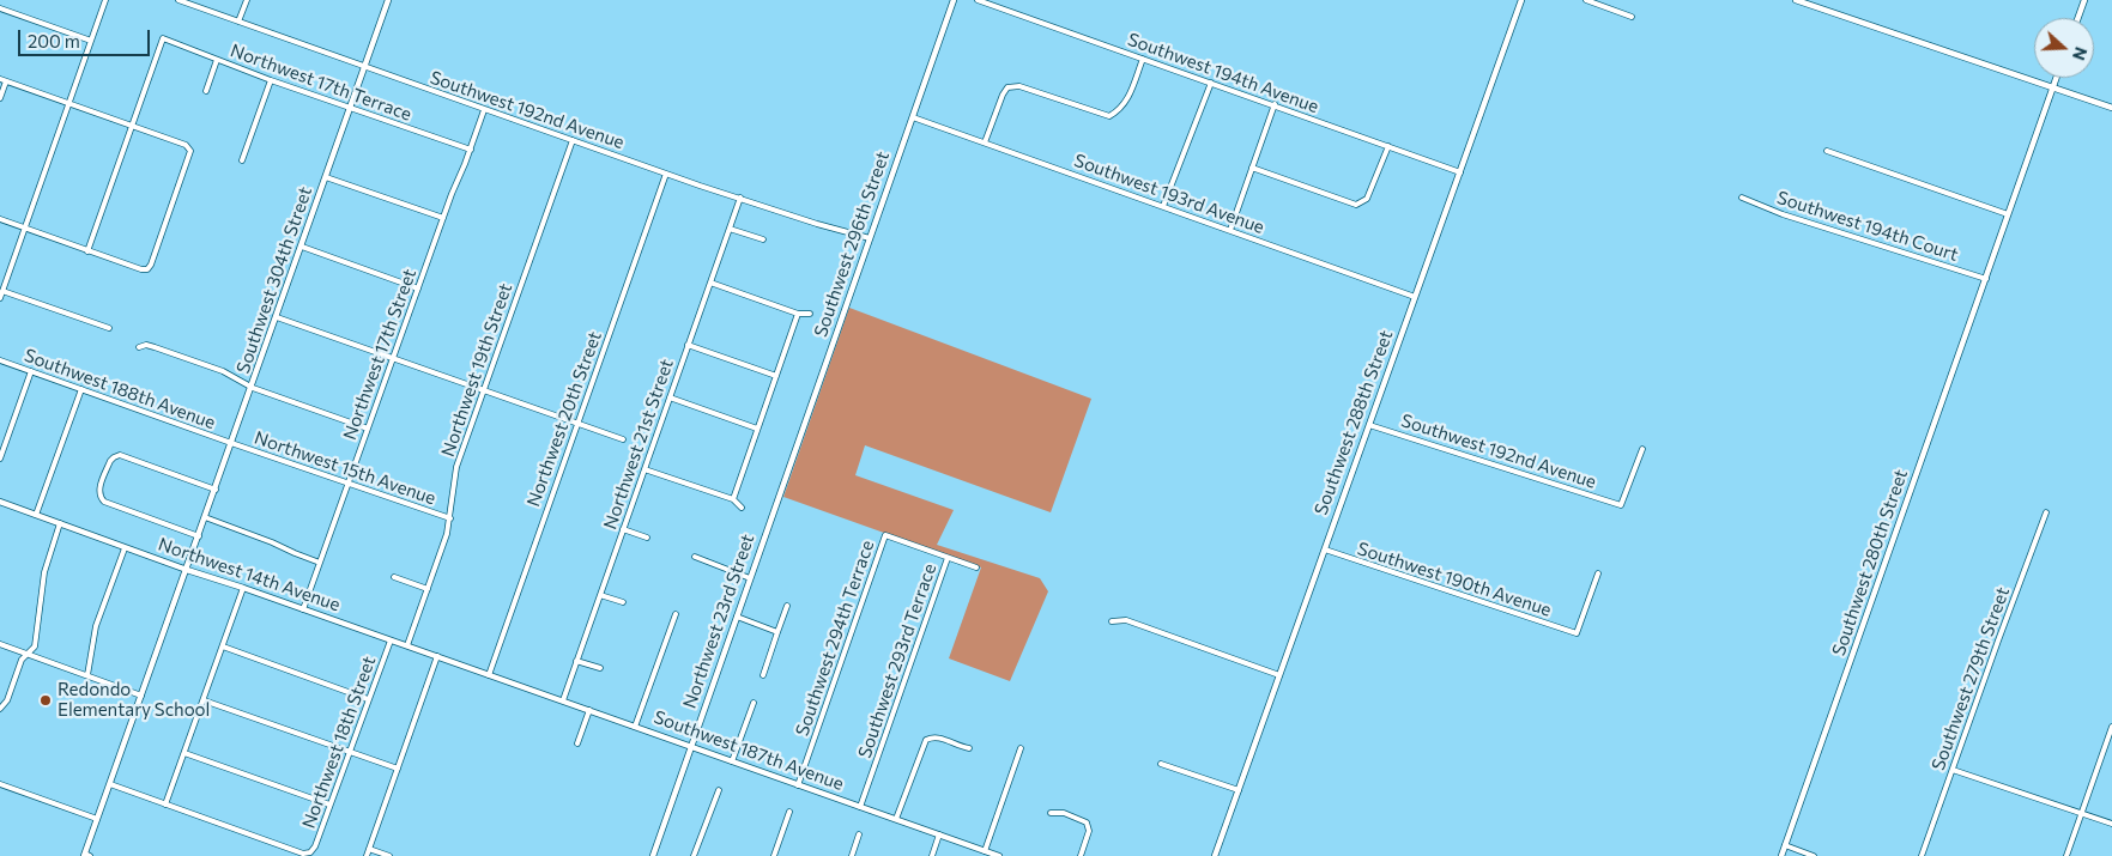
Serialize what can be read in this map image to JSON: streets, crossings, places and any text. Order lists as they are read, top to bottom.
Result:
{
  "streets": {
    "street": [
      "Southwest 194th Avenue",
      "Northwest 17th Terrace",
      "Southwest 192nd Avenue",
      "Southwest 193rd Avenue",
      "Southwest 194th Court",
      "Southwest 296th Street",
      "Southwest 304th Street",
      "Northwest 17th Street",
      "Northwest 19th Street",
      "Southwest 188th Avenue",
      "Northwest 20th Street",
      "Southwest 288th Street",
      "Northwest 21st Street",
      "Northwest 15th Avenue",
      "Southwest 280th Street",
      "Northwest 14th Avenue",
      "Southwest 190th Avenue",
      "Northwest 23rd Street",
      "Southwest 294th Terrace",
      "Southwest 293rd Terrace",
      "Southwest 279th Street",
      "Northwest 18th Street",
      "Southwest 187th Avenue"
    ]
  },
  "crossings": [
    ["Southwest 194th Avenue", "Southwest 288th Street"],
    ["Northwest 17th Terrace", "Southwest 304th Street"],
    ["Northwest 17th Terrace", "Northwest 17th Street"],
    ["Southwest 192nd Avenue", "Southwest 296th Street"],
    ["Southwest 192nd Avenue", "Southwest 304th Street"],
    ["Southwest 192nd Avenue", "Northwest 17th Street"],
    ["Southwest 192nd Avenue", "Northwest 19th Street"],
    ["Southwest 192nd Avenue", "Northwest 20th Street"],
    ["Southwest 192nd Avenue", "Southwest 288th Street"],
    ["Southwest 192nd Avenue", "Northwest 21st Street"],
    ["Southwest 193rd Avenue", "Southwest 296th Street"],
    ["Southwest 193rd Avenue", "Southwest 288th Street"],
    ["Southwest 194th Court", "Southwest 280th Street"],
    ["Southwest 296th Street", "Northwest 23rd Street"],
    ["Southwest 304th Street", "Southwest 188th Avenue"],
    ["Southwest 304th Street", "Northwest 15th Avenue"],
    ["Southwest 304th Street", "Northwest 14th Avenue"],
    ["Northwest 17th Street", "Northwest 15th Avenue"],
    ["Northwest 17th Street", "Northwest 14th Avenue"],
    ["Northwest 19th Street", "Northwest 15th Avenue"],
    ["Northwest 19th Street", "Northwest 14th Avenue"],
    ["Southwest 188th Avenue", "Northwest 15th Avenue"],
    ["Northwest 20th Street", "Northwest 14th Avenue"],
    ["Northwest 20th Street", "Southwest 187th Avenue"],
    ["Southwest 288th Street", "Southwest 190th Avenue"],
    ["Northwest 21st Street", "Southwest 187th Avenue"],
    ["Northwest 14th Avenue", "Northwest 18th Street"],
    ["Northwest 14th Avenue", "Southwest 187th Avenue"],
    ["Northwest 23rd Street", "Southwest 187th Avenue"],
    ["Southwest 294th Terrace", "Southwest 293rd Terrace"],
    ["Southwest 294th Terrace", "Southwest 187th Avenue"],
    ["Southwest 293rd Terrace", "Southwest 187th Avenue"]
  ],
  "places": ["Redondo Elementary School"],
  "scale_bar": "200 m",
  "north": "right"
}
